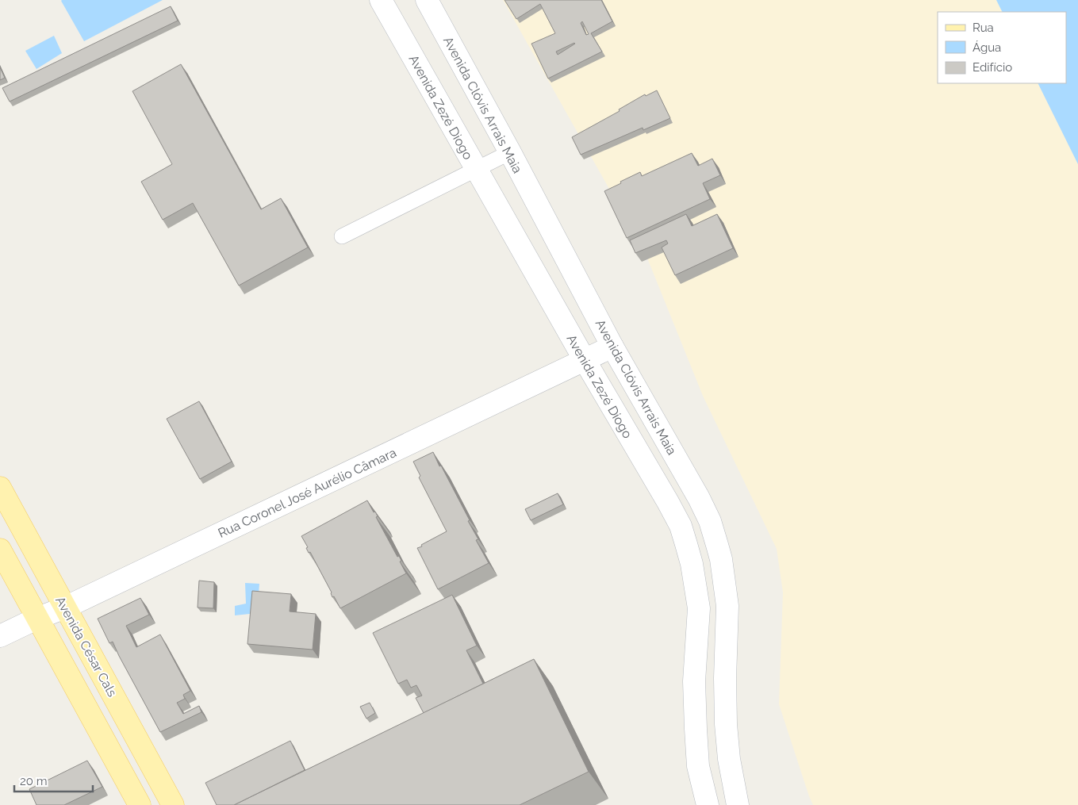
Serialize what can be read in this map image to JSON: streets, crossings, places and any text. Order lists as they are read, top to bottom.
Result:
{
  "streets": {
    "main road": [
      "Avenida Clóvis Arrais Maia",
      "Avenida Zezé Diogo",
      "Rua Coronel José Aurélio Câmara",
      "Avenida César Cals"
    ]
  },
  "crossings": [
    ["Avenida Clóvis Arrais Maia", "Rua Coronel José Aurélio Câmara"],
    ["Avenida Zezé Diogo", "Rua Coronel José Aurélio Câmara"],
    ["Rua Coronel José Aurélio Câmara", "Avenida César Cals"]
  ],
  "legend": ["Rua", "Água", "Edifício"],
  "scale_bar": "20 m"
}
